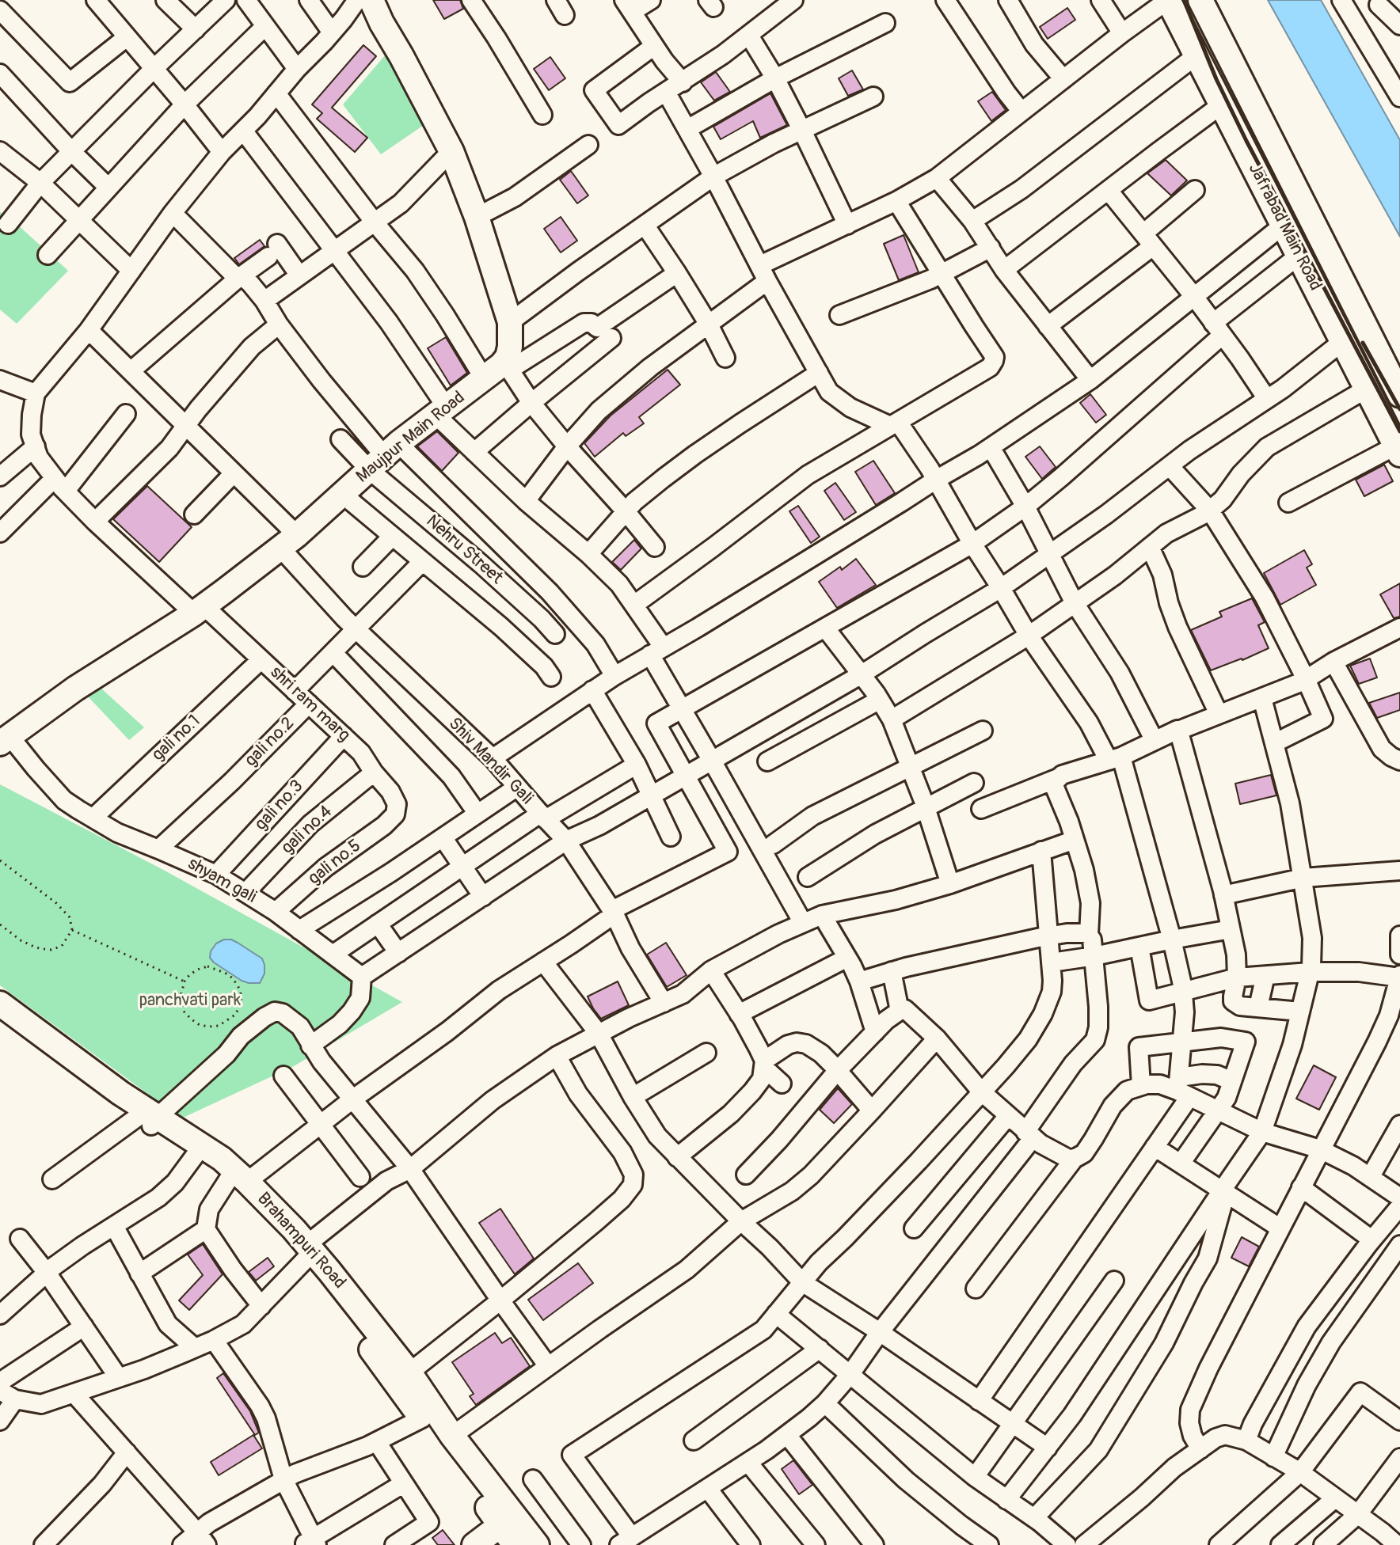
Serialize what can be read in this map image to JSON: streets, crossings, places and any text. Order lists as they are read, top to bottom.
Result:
{
  "streets": {
    "street": [
      "Jafrabad Main Road",
      "Maujpur Main Road",
      "Nehru Street",
      "shri ram marg",
      "gali no.1",
      "gali no.2",
      "Shiv Mandir Gali",
      "gali no.3",
      "gali no.4",
      "gali no.5",
      "shyam gali",
      "Brahampuri Road"
    ]
  },
  "crossings": [
    ["Maujpur Main Road", "Nehru Street"],
    ["Maujpur Main Road", "shri ram marg"],
    ["Maujpur Main Road", "Shiv Mandir Gali"],
    ["Maujpur Main Road", "shyam gali"],
    ["shri ram marg", "gali no.1"],
    ["shri ram marg", "gali no.2"],
    ["shri ram marg", "gali no.3"],
    ["shri ram marg", "gali no.4"],
    ["shri ram marg", "gali no.5"],
    ["gali no.1", "shyam gali"],
    ["gali no.2", "shyam gali"],
    ["gali no.3", "shyam gali"],
    ["gali no.4", "shyam gali"],
    ["gali no.5", "shyam gali"]
  ],
  "parks": ["panchvati park"]
}
